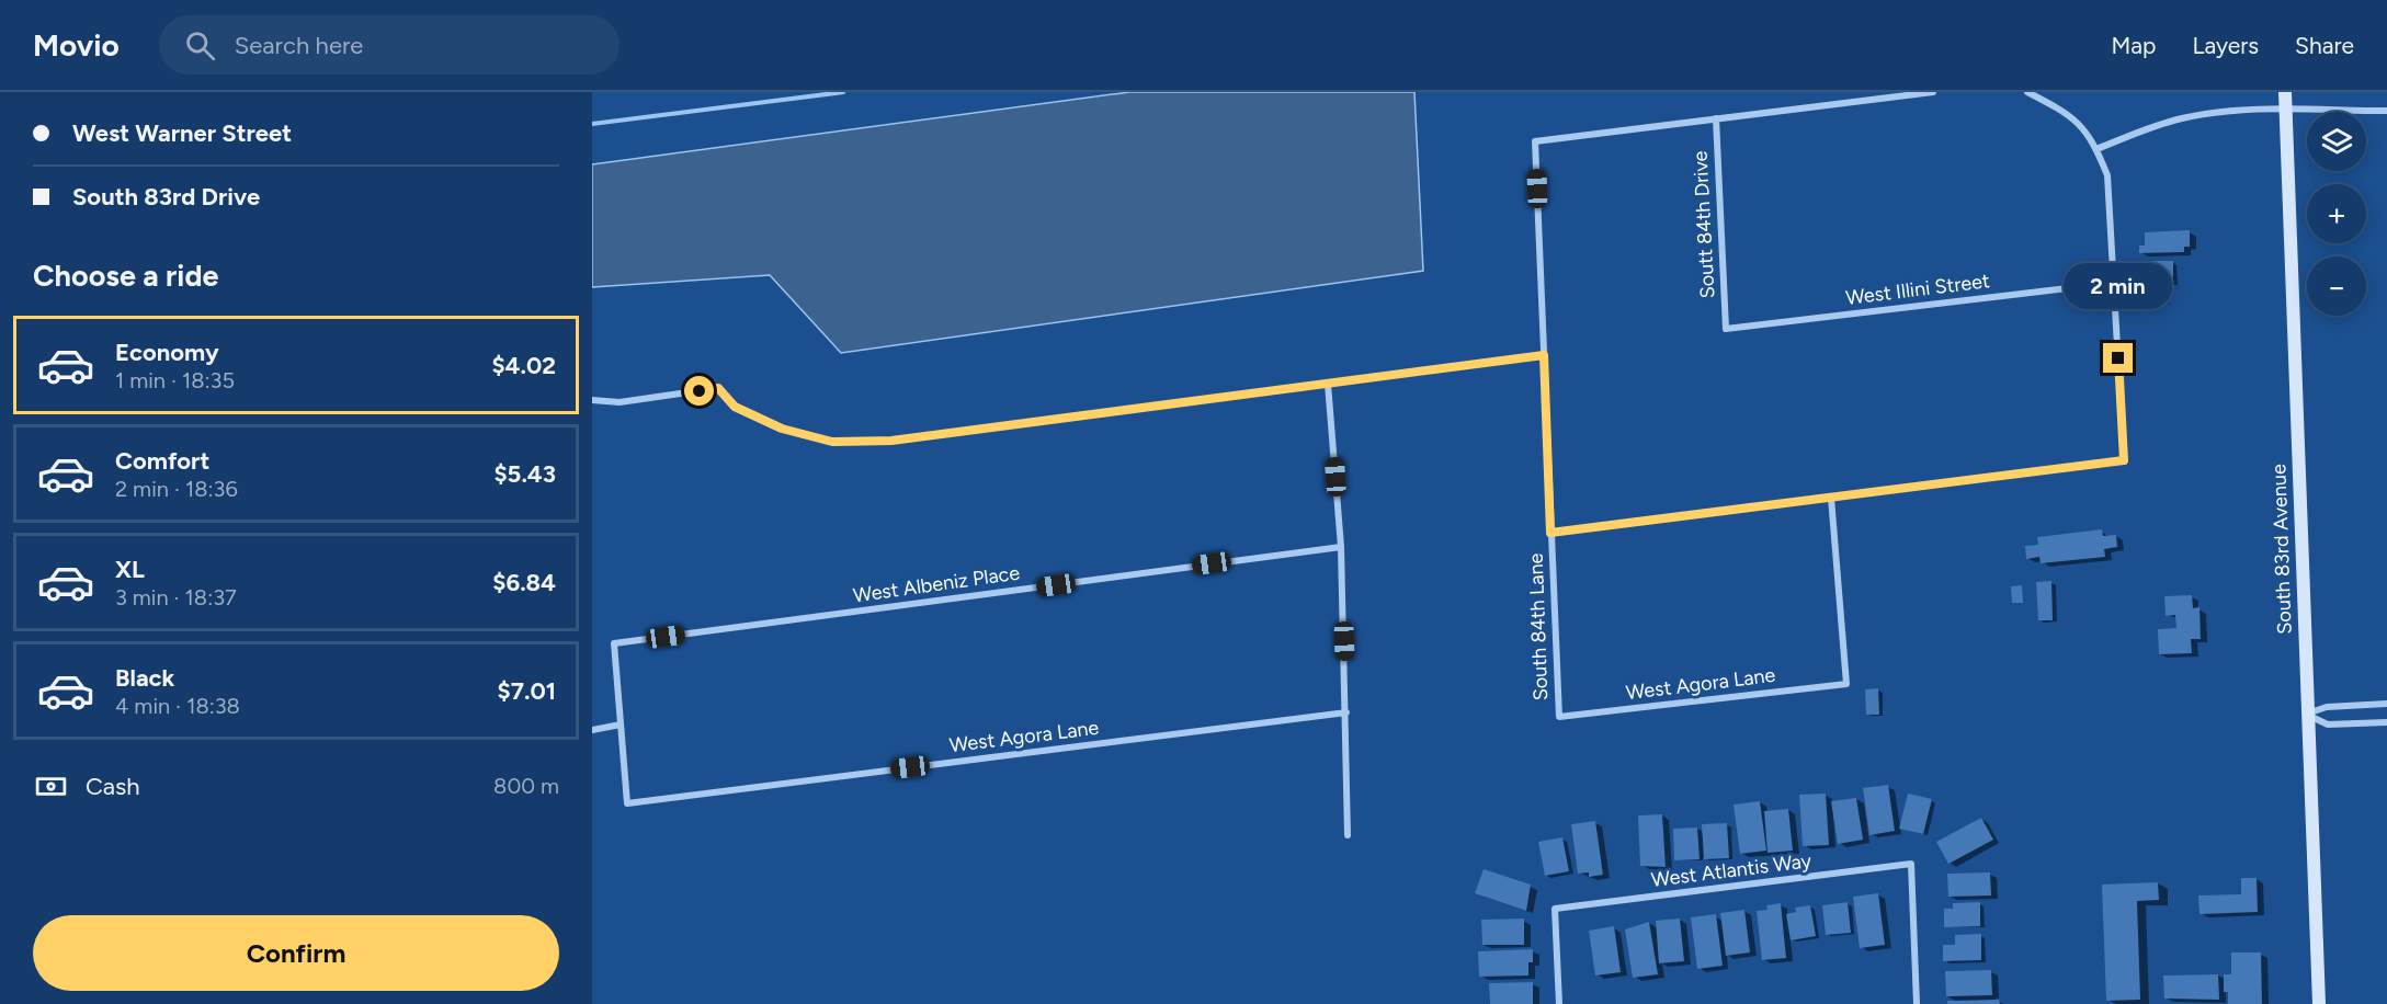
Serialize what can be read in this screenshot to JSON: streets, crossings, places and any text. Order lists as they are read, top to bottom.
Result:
{
  "streets": {
    "main road": ["South 83rd Avenue"],
    "street": [
      "Soutt 84th Drive",
      "West Illini Street",
      "West Albeniz Place",
      "South 84th Lane",
      "West Agora Lane",
      "West Atlantis Way"
    ]
  },
  "crossings": [
    ["Soutt 84th Drive", "West Illini Street"],
    ["Soutt 84th Drive", "South 84th Lane"],
    ["West Albeniz Place", "West Agora Lane"],
    ["South 84th Lane", "West Agora Lane"]
  ],
  "page": {
    "header": "Movio",
    "search": "Search here",
    "nav": ["Map", "Layers", "Share"],
    "banner": ["West Warner Street", "South 83rd Drive"],
    "map_buttons": ["+", "−"],
    "heading": "Choose a ride",
    "bubble": "2 min",
    "list": [
      {
        "name": "Economy",
        "note": "1 min · 18:35",
        "value": "$4.02"
      },
      {
        "name": "Comfort",
        "note": "2 min · 18:36",
        "value": "$5.43"
      },
      {
        "name": "XL",
        "note": "3 min · 18:37",
        "value": "$6.84"
      },
      {
        "name": "Black",
        "note": "4 min · 18:38",
        "value": "$7.01"
      }
    ],
    "pay": ["Cash", "800 m"],
    "buttons": "Confirm"
  }
}
